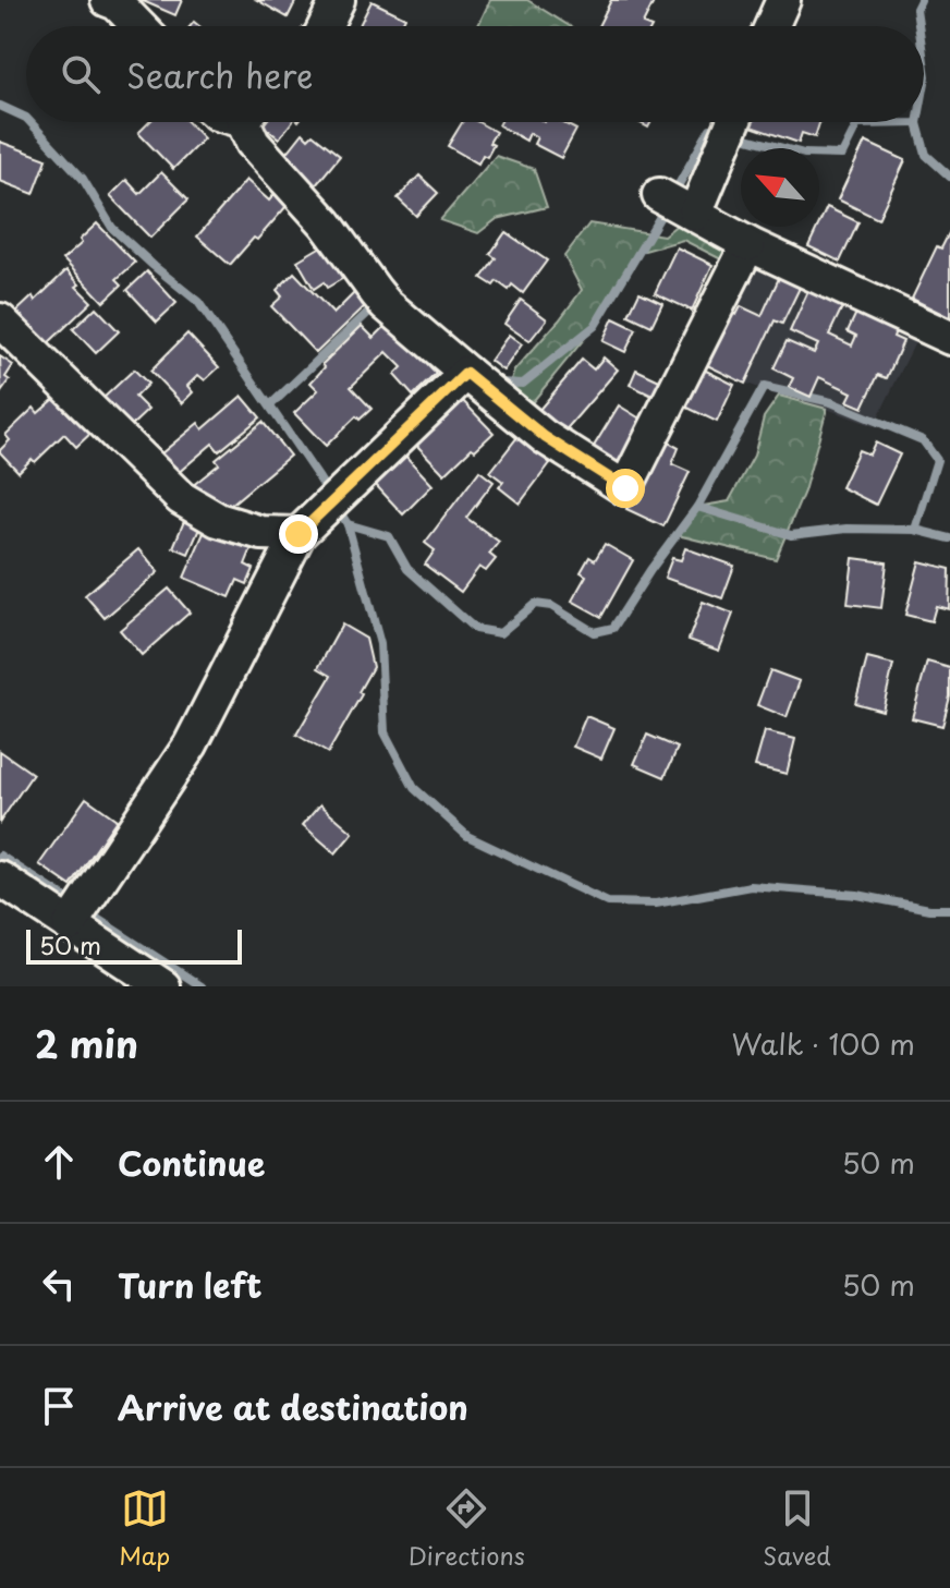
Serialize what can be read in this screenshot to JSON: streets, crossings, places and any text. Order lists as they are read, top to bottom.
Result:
{
  "scale_bar": "50 m",
  "north": "top left",
  "page": {
    "search": "Search here",
    "scale": "50 m",
    "heading": ["2 min", "Walk · 100 m"],
    "list": [
      ["Continue", "50 m"],
      ["Turn left", "50 m"],
      "Arrive at destination"
    ],
    "nav": ["Map", "Directions", "Saved"]
  }
}
